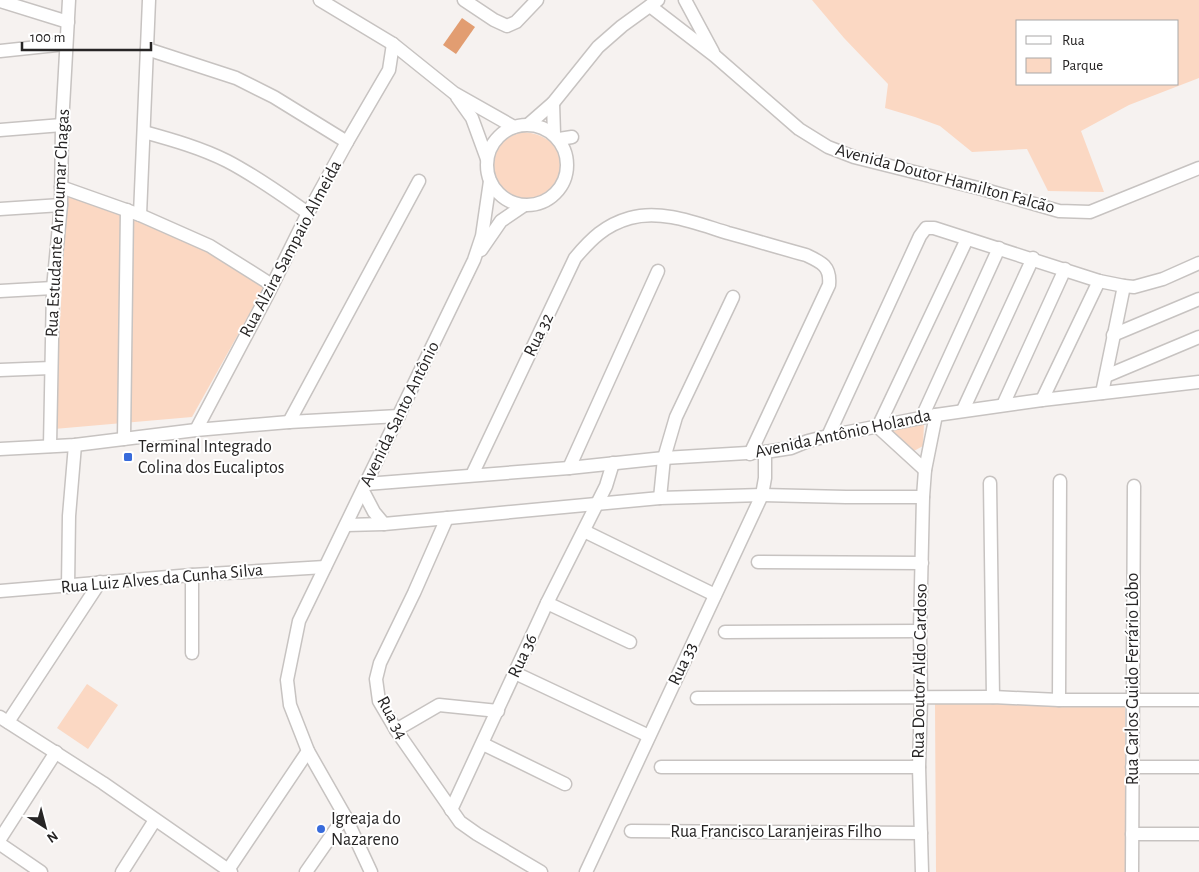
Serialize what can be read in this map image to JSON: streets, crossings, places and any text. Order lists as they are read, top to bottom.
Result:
{
  "streets": {
    "street": [
      "Avenida Doutor Hamilton Falcão",
      "Rua Estudante Arnoumar Chagas",
      "Rua Alzira Sampaio Almeida",
      "Rua 32",
      "Avenida Santo Antônio",
      "Avenida Antônio Holanda",
      "Rua Luiz Alves da Cunha Silva",
      "Rua 36",
      "Rua 33",
      "Rua Doutor Aldo Cardoso",
      "Rua Carlos Guido Ferrário Lôbo",
      "Rua 34",
      "Rua Francisco Laranjeiras Filho"
    ]
  },
  "crossings": [
    ["Rua 32", "Avenida Antônio Holanda"],
    ["Avenida Santo Antônio", "Avenida Antônio Holanda"],
    ["Avenida Santo Antônio", "Rua Luiz Alves da Cunha Silva"],
    ["Avenida Antônio Holanda", "Rua 36"],
    ["Avenida Antônio Holanda", "Rua 33"],
    ["Avenida Antônio Holanda", "Rua Doutor Aldo Cardoso"],
    ["Rua 36", "Rua 34"],
    ["Rua Doutor Aldo Cardoso", "Rua Francisco Laranjeiras Filho"]
  ],
  "places": {
    "transit": ["Terminal Integrado Colina dos Eucaliptos"],
    "other": ["Igreaja do Nazareno"]
  },
  "legend": ["Rua", "Parque"],
  "scale_bar": "100 m",
  "north": "bottom right"
}
